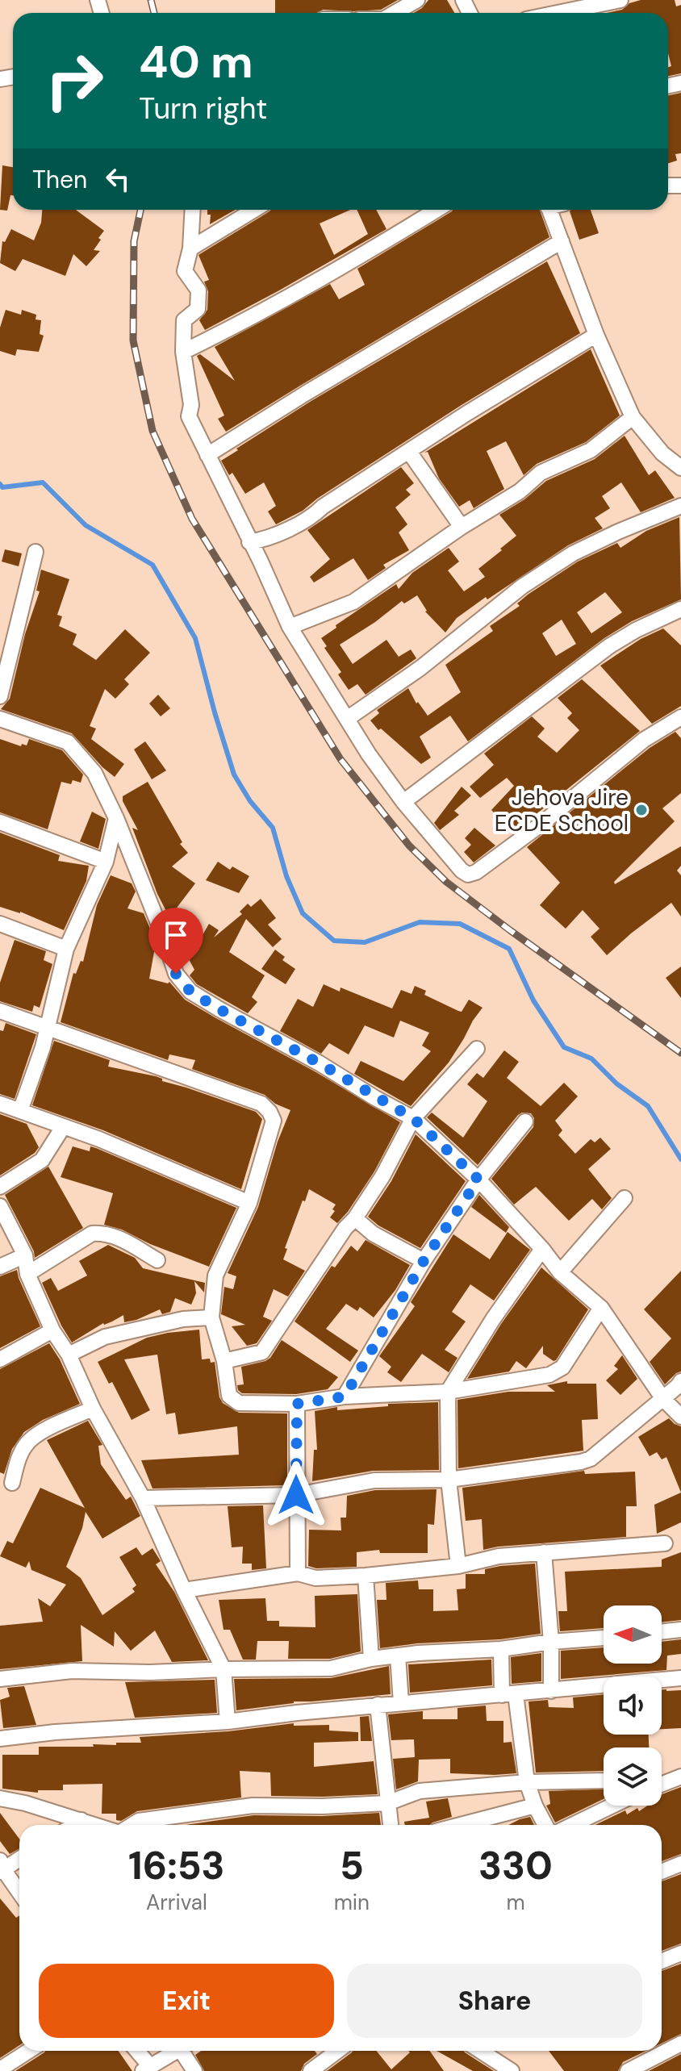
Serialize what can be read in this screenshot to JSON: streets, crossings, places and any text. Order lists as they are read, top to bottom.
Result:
{
  "places": ["Jehova Jire ECDE School"],
  "north": "left",
  "page": {
    "turn": ["40 m", "Turn right"],
    "then": "Then",
    "eta": [
      "16:53",
      "Arrival",
      "5",
      "min",
      "330",
      "m"
    ],
    "buttons": ["Exit", "Share"]
  }
}
